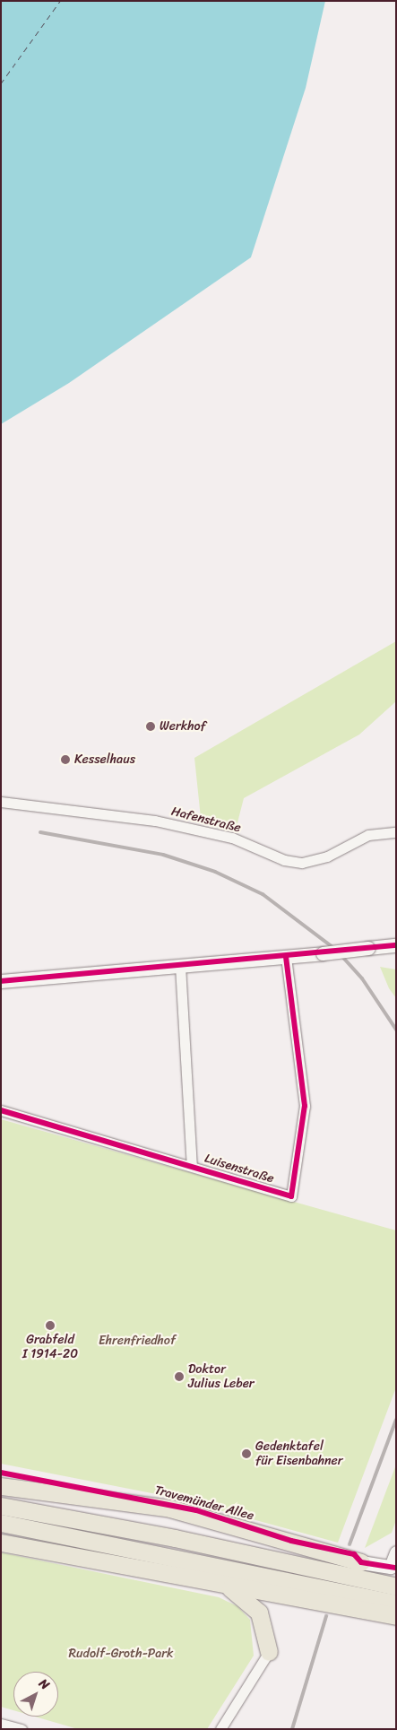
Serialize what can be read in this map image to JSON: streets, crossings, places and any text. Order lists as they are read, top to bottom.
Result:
{
  "streets": {
    "street": ["Hafenstraße", "Luisenstraße"],
    "cycle path": ["Travemünder Allee"]
  },
  "parks": ["Ehrenfriedhof", "Rudolf-Groth-Park"],
  "places": [
    "Werkhof",
    "Kesselhaus",
    "Grabfeld I 1914-20",
    "Doktor Julius Leber",
    "Gedenktafel für Eisenbahner"
  ],
  "north": "top right"
}
